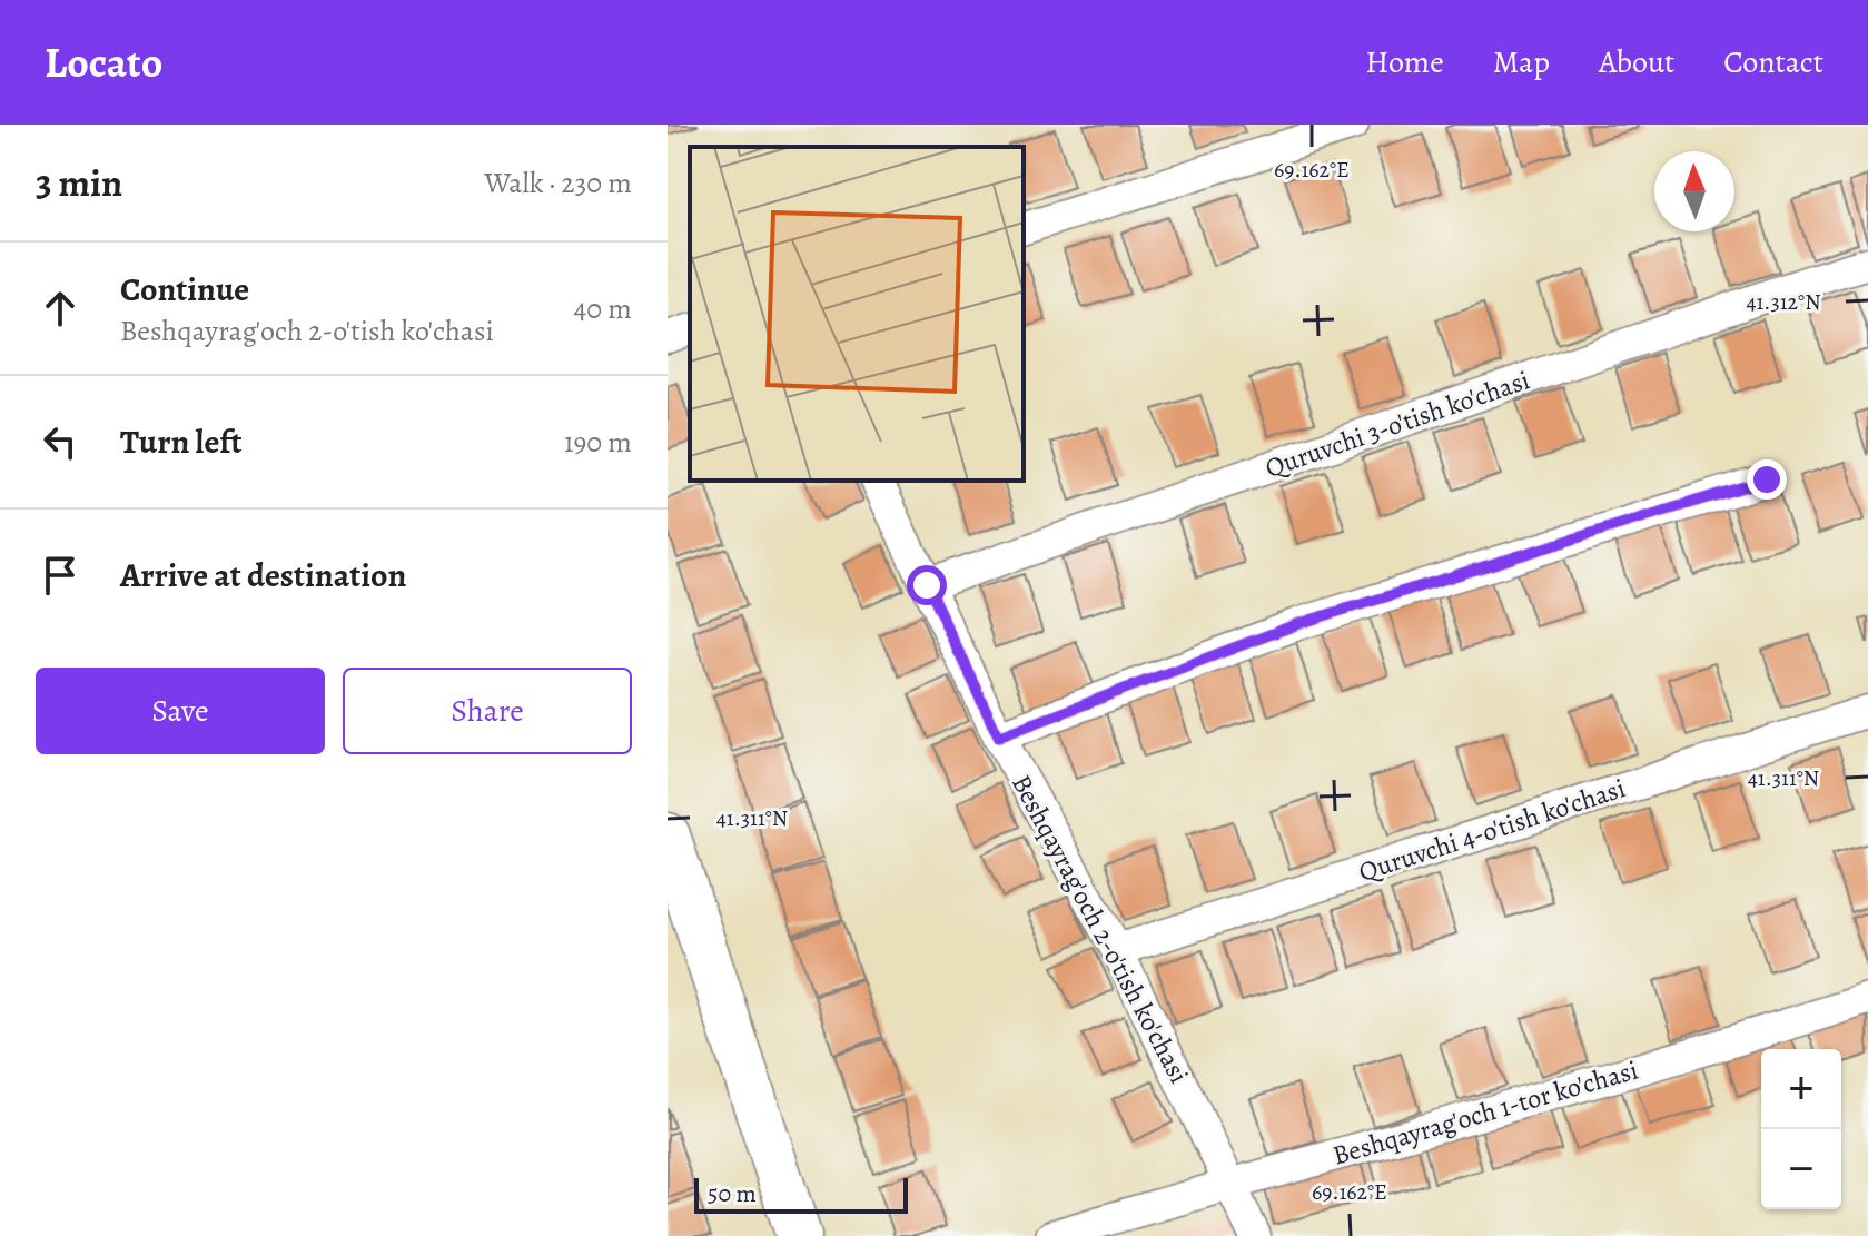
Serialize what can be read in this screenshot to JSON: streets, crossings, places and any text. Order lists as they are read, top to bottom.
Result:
{
  "streets": {
    "street": [
      "Quruvchi 3-o'tish ko'chasi",
      "Quruvchi 4-o'tish ko'chasi",
      "Beshqayrag'och 2-o'tish ko'chasi",
      "Beshqayrag'och 1-tor ko'chasi"
    ]
  },
  "crossings": [
    ["Quruvchi 3-o'tish ko'chasi", "Beshqayrag'och 2-o'tish ko'chasi"],
    ["Quruvchi 4-o'tish ko'chasi", "Beshqayrag'och 2-o'tish ko'chasi"],
    ["Beshqayrag'och 2-o'tish ko'chasi", "Beshqayrag'och 1-tor ko'chasi"]
  ],
  "scale_bar": "50 m",
  "north": "top",
  "page": {
    "header": "Locato",
    "nav": [
      "Home",
      "Map",
      "About",
      "Contact"
    ],
    "heading": ["3 min", "Walk · 230 m"],
    "list": [
      ["Continue", "Beshqayrag'och 2-o'tish ko'chasi", "40 m"],
      ["Turn left", "190 m"],
      "Arrive at destination"
    ],
    "buttons": ["Save", "Share"],
    "map_buttons": ["+", "−"],
    "scale": "50 m"
  },
  "coordinates": ["69.162°E", "41.312°N", "41.311°N"]
}
